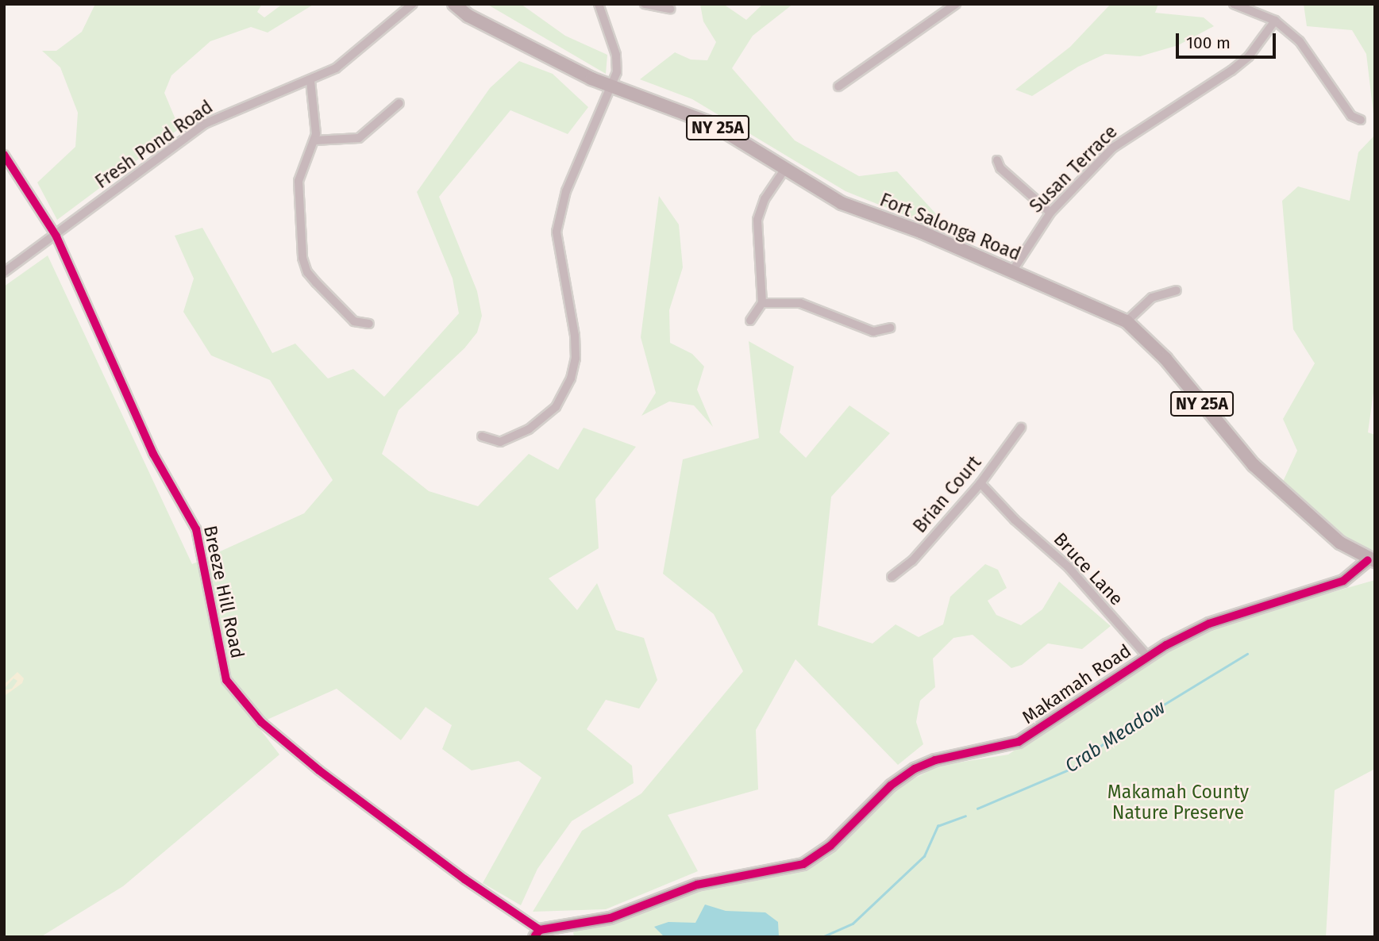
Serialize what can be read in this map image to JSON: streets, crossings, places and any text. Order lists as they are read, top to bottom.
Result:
{
  "streets": {
    "main road": ["NY 25A", "Fort Salonga Road"],
    "street": [
      "Fresh Pond Road",
      "Susan Terrace",
      "Brian Court",
      "Bruce Lane",
      "Breeze Hill Road",
      "Makamah Road"
    ]
  },
  "crossings": [
    ["Fresh Pond Road", "Breeze Hill Road"],
    ["Susan Terrace", "Fort Salonga Road"],
    ["Fort Salonga Road", "Makamah Road"],
    ["Brian Court", "Bruce Lane"],
    ["Bruce Lane", "Makamah Road"],
    ["Breeze Hill Road", "Makamah Road"]
  ],
  "water": ["Crab Meadow"],
  "parks": ["Makamah County Nature Preserve"],
  "scale_bar": "100 m"
}
